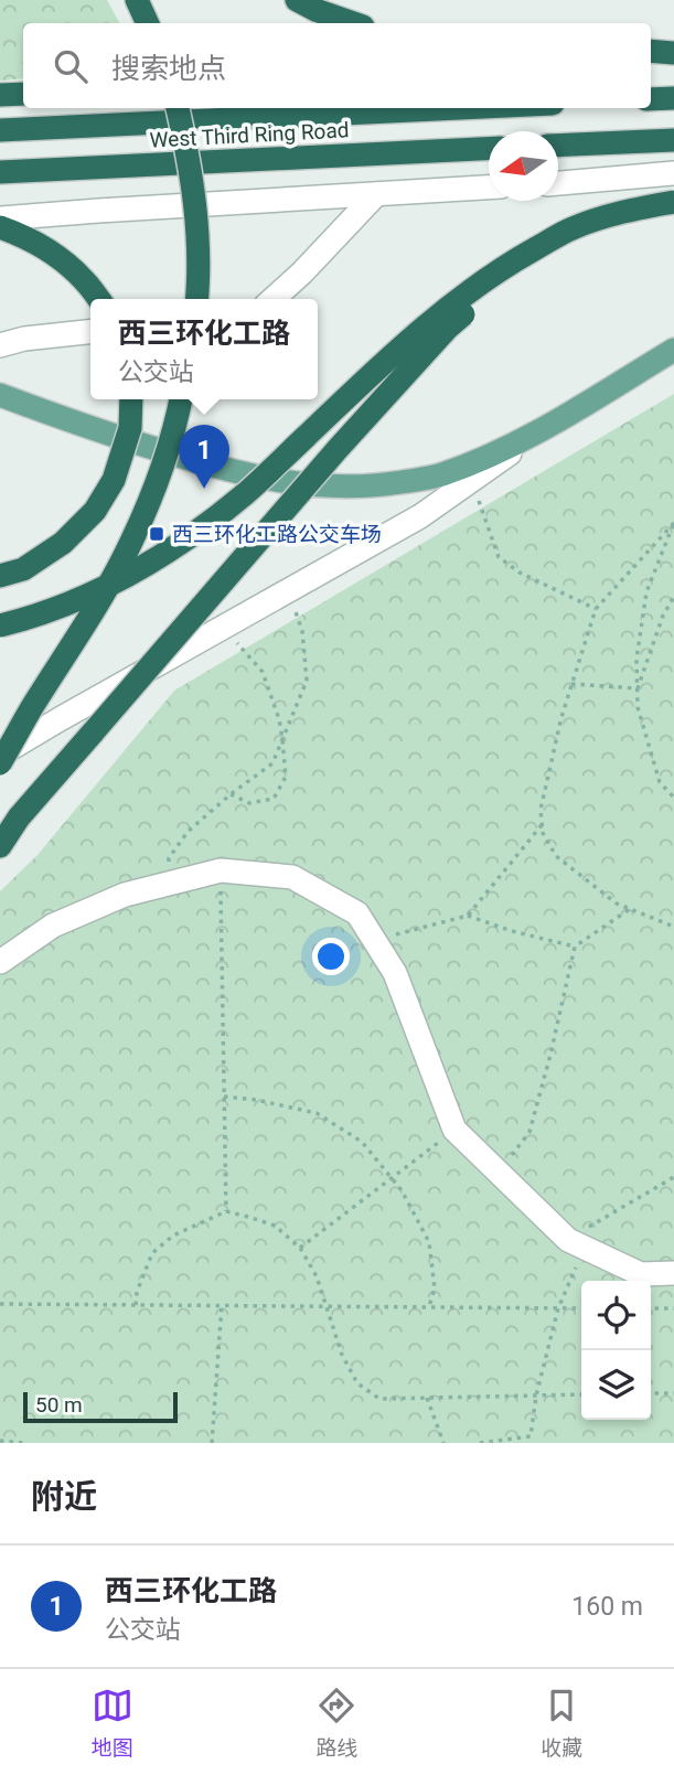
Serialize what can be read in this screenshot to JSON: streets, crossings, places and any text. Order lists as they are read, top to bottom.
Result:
{
  "streets": {
    "highway": ["West Third Ring Road"]
  },
  "places": {
    "transit": ["西三环化工路公交车场"]
  },
  "scale_bar": "50 m",
  "north": "left",
  "page": {
    "search": "搜索地点",
    "popup": ["西三环化工路", "公交站"],
    "pins": "1",
    "scale": "50 m",
    "heading": "附近",
    "list": [
      {
        "mark": "1",
        "name": "西三环化工路",
        "note": "公交站",
        "value": "160 m"
      }
    ],
    "nav": ["地图", "路线", "收藏"]
  }
}
